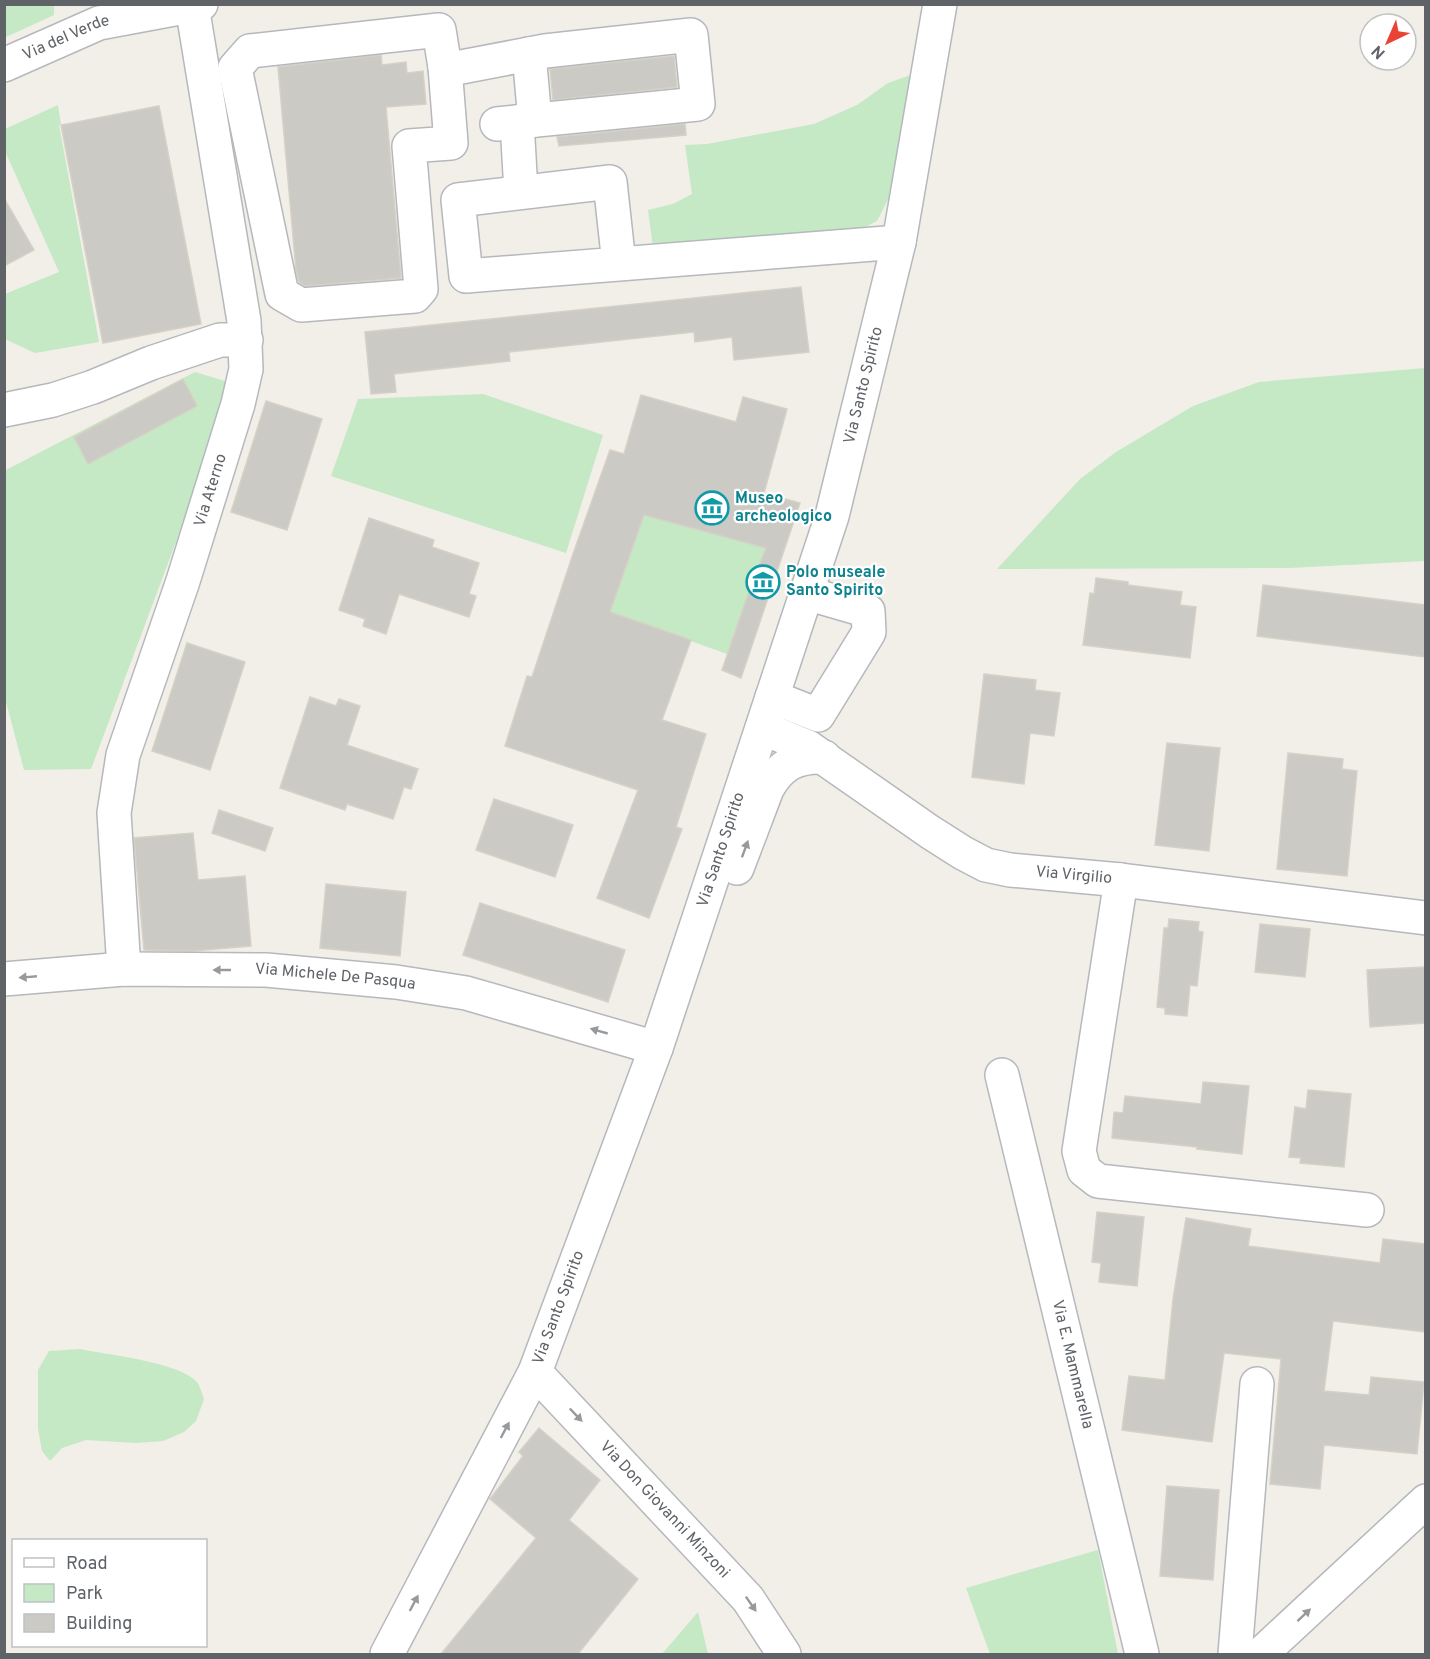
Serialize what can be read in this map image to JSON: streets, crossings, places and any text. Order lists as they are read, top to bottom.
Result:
{
  "streets": {
    "street": [
      "Via del Verde",
      "Via Santo Spirito",
      "Via Aterno",
      "Via Virgilio",
      "Via Michele De Pasqua",
      "Via E. Mammarella",
      "Via Don Giovanni Minzoni"
    ]
  },
  "crossings": [
    ["Via del Verde", "Via Aterno"],
    ["Via Santo Spirito", "Via Virgilio"],
    ["Via Santo Spirito", "Via Michele De Pasqua"],
    ["Via Santo Spirito", "Via Don Giovanni Minzoni"],
    ["Via Aterno", "Via Michele De Pasqua"]
  ],
  "one_way": ["Via Michele De Pasqua", "Via Don Giovanni Minzoni"],
  "places": {
    "museum": ["Museo archeologico", "Polo museale Santo Spirito"]
  },
  "legend": ["Road", "Park", "Building"],
  "north": "bottom left"
}
